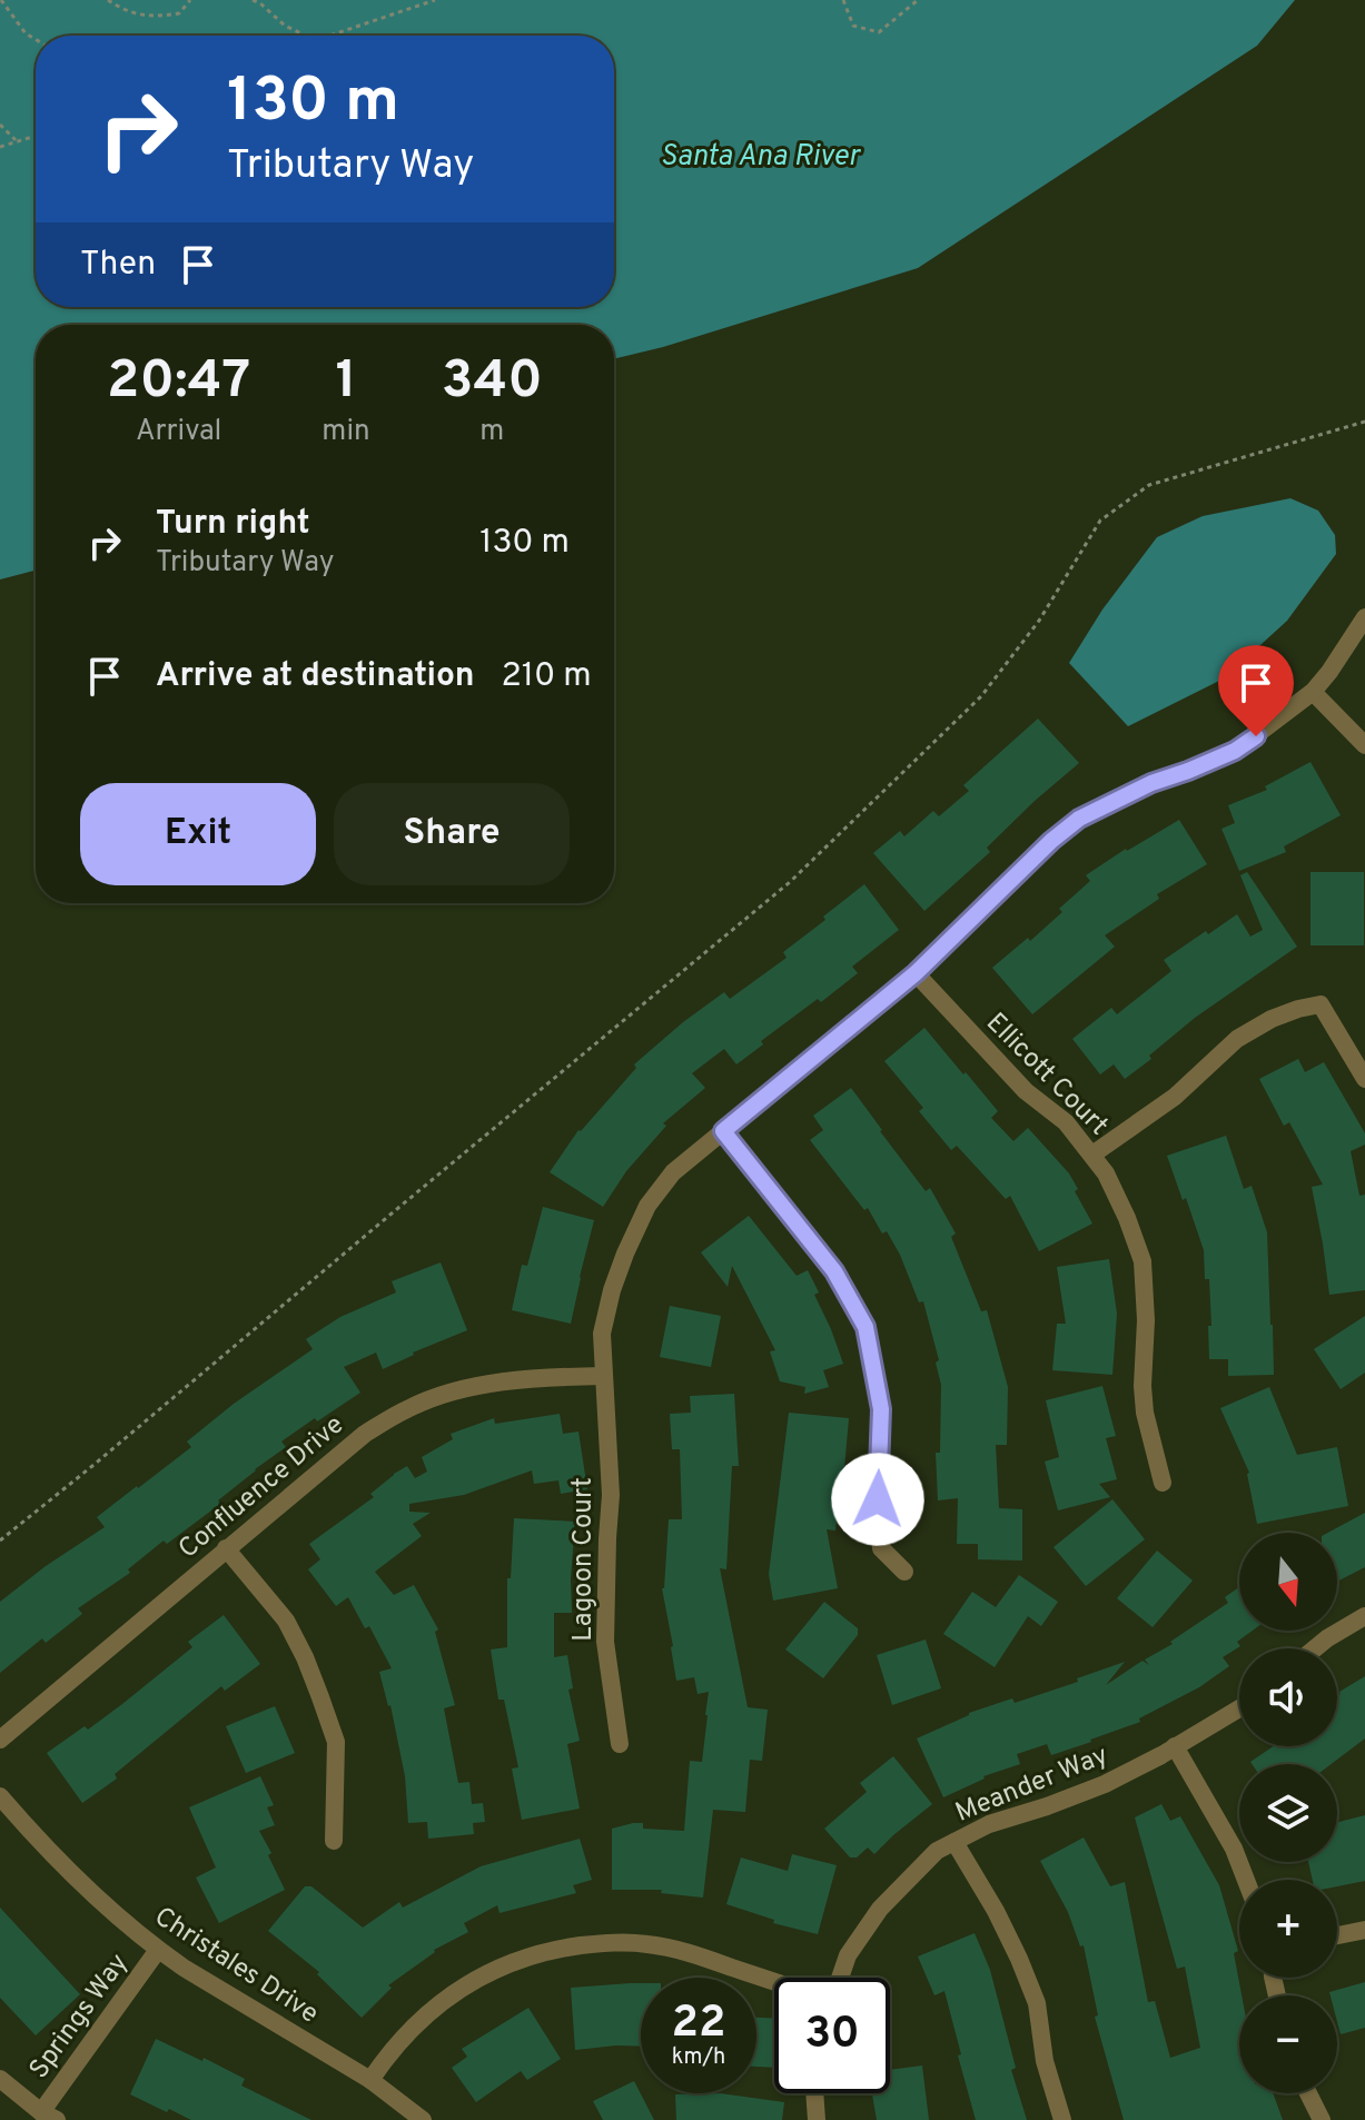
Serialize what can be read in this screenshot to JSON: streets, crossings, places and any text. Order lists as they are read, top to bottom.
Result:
{
  "streets": {
    "street": [
      "Ellicott Court",
      "Confluence Drive",
      "Lagoon Court",
      "Meander Way",
      "Christales Drive",
      "Springs Way"
    ]
  },
  "crossings": [
    ["Ellicott Court", "Lagoon Court"],
    ["Confluence Drive", "Lagoon Court"],
    ["Christales Drive", "Springs Way"]
  ],
  "water": ["Santa Ana River"],
  "north": "bottom",
  "page": {
    "turn": ["130 m", "Tributary Way"],
    "then": "Then",
    "eta": [
      "20:47",
      "Arrival",
      "1",
      "min",
      "340",
      "m"
    ],
    "list": [
      {
        "name": "Turn right",
        "note": "Tributary Way",
        "value": "130 m"
      },
      {
        "name": "Arrive at destination",
        "value": "210 m"
      }
    ],
    "buttons": ["Exit", "Share"],
    "map_buttons": ["+", "−"],
    "speed": "22 km/h",
    "limit": "30"
  }
}
